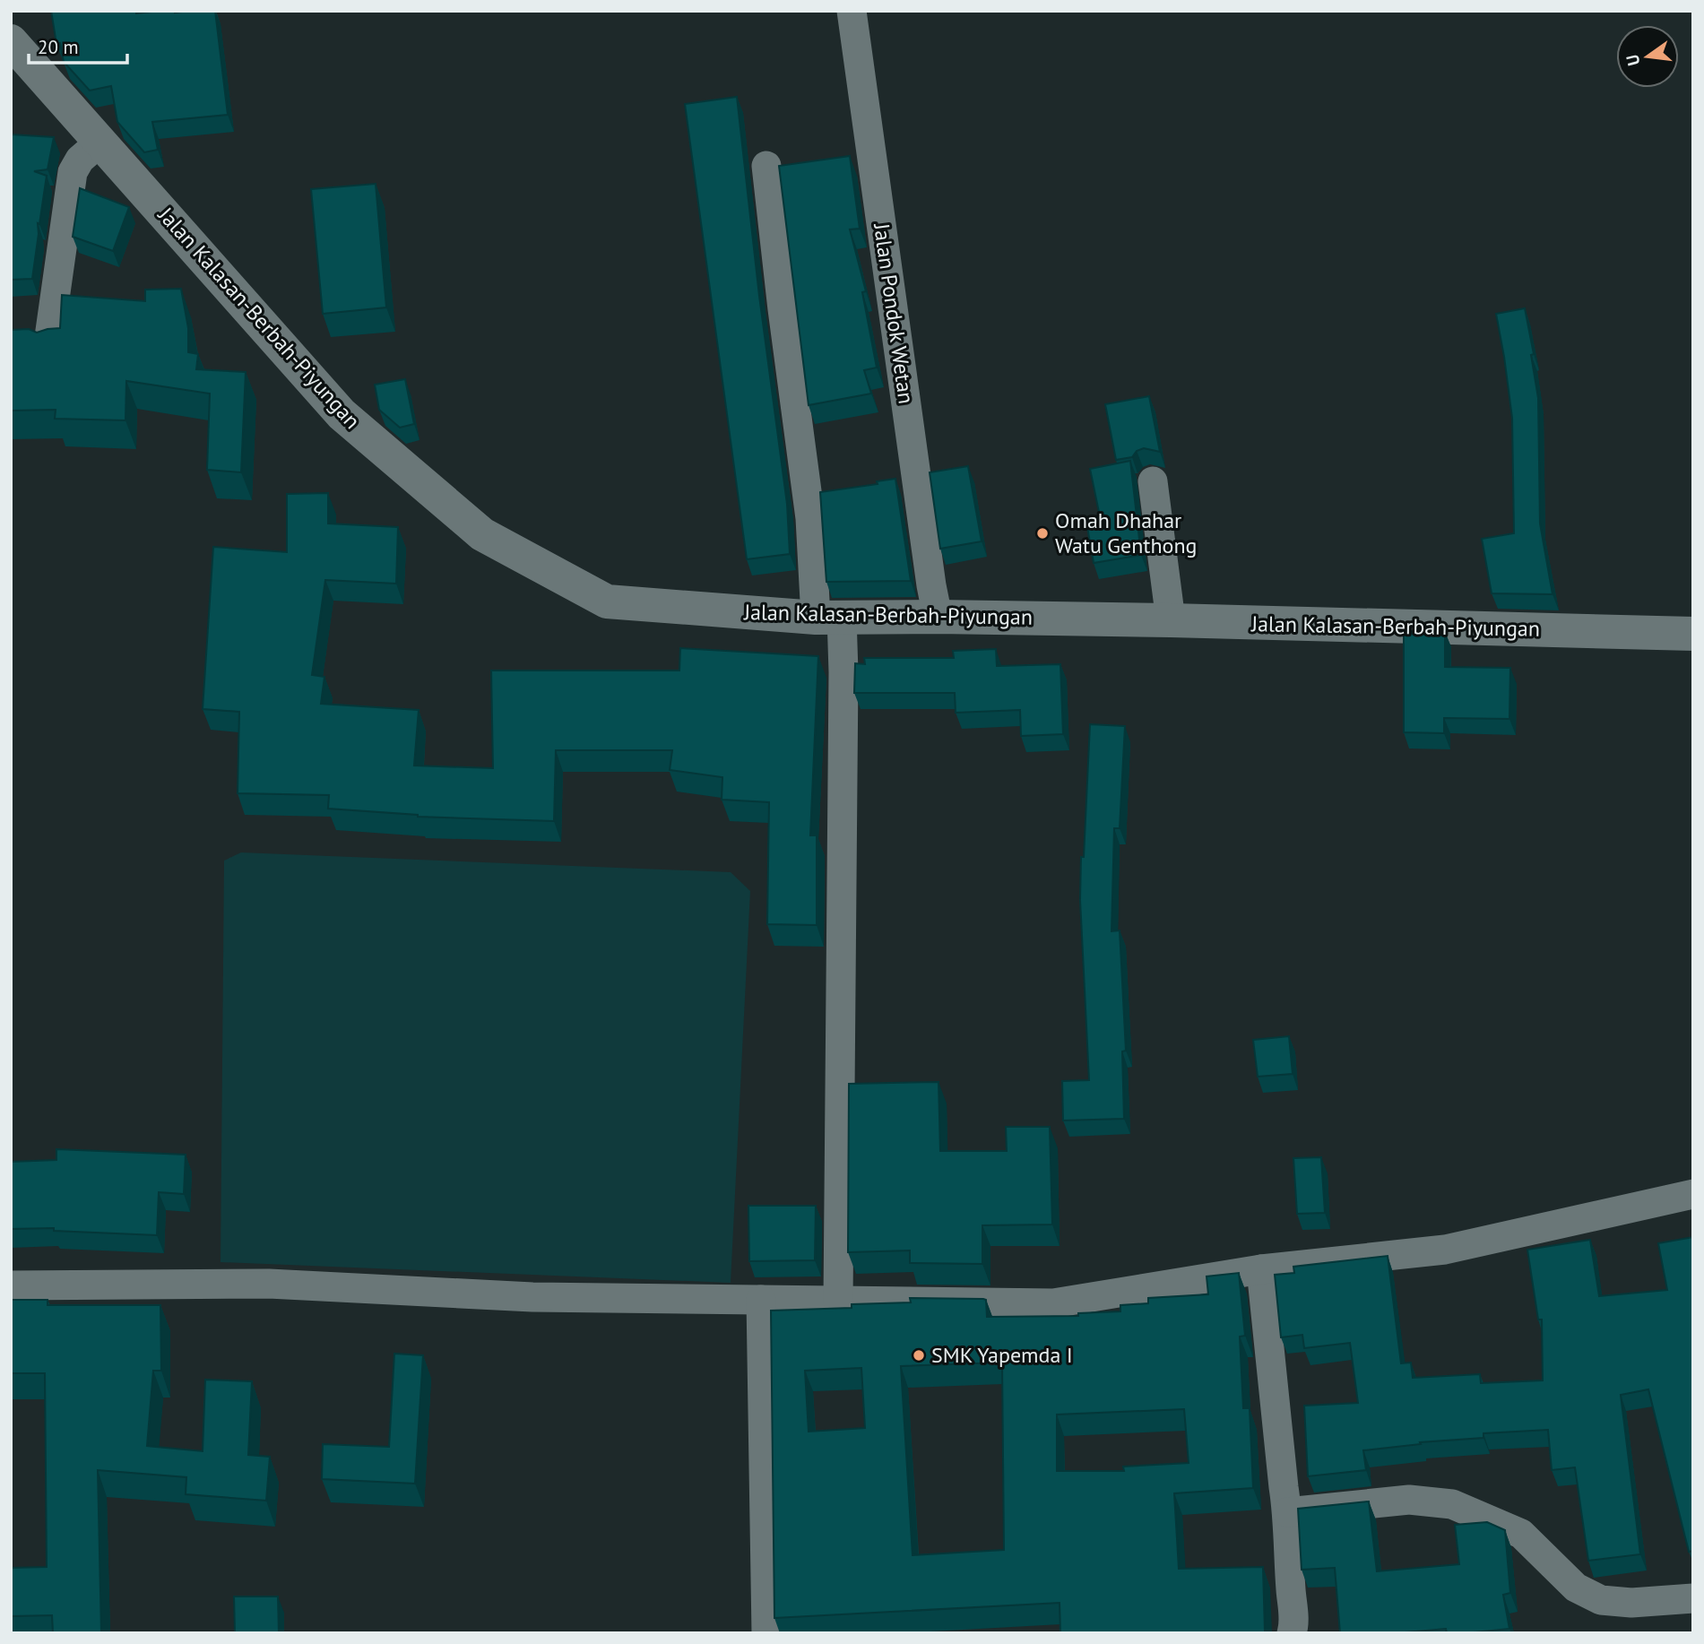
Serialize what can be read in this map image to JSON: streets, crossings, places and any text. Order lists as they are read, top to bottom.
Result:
{
  "streets": {
    "street": ["Jalan Pondok Wetan", "Jalan Kalasan-Berbah-Piyungan"]
  },
  "crossings": [
    ["Jalan Pondok Wetan", "Jalan Kalasan-Berbah-Piyungan"]
  ],
  "places": ["Omah Dhahar Watu Genthong", "SMK Yapemda I"],
  "scale_bar": "20 m",
  "north": "left"
}
